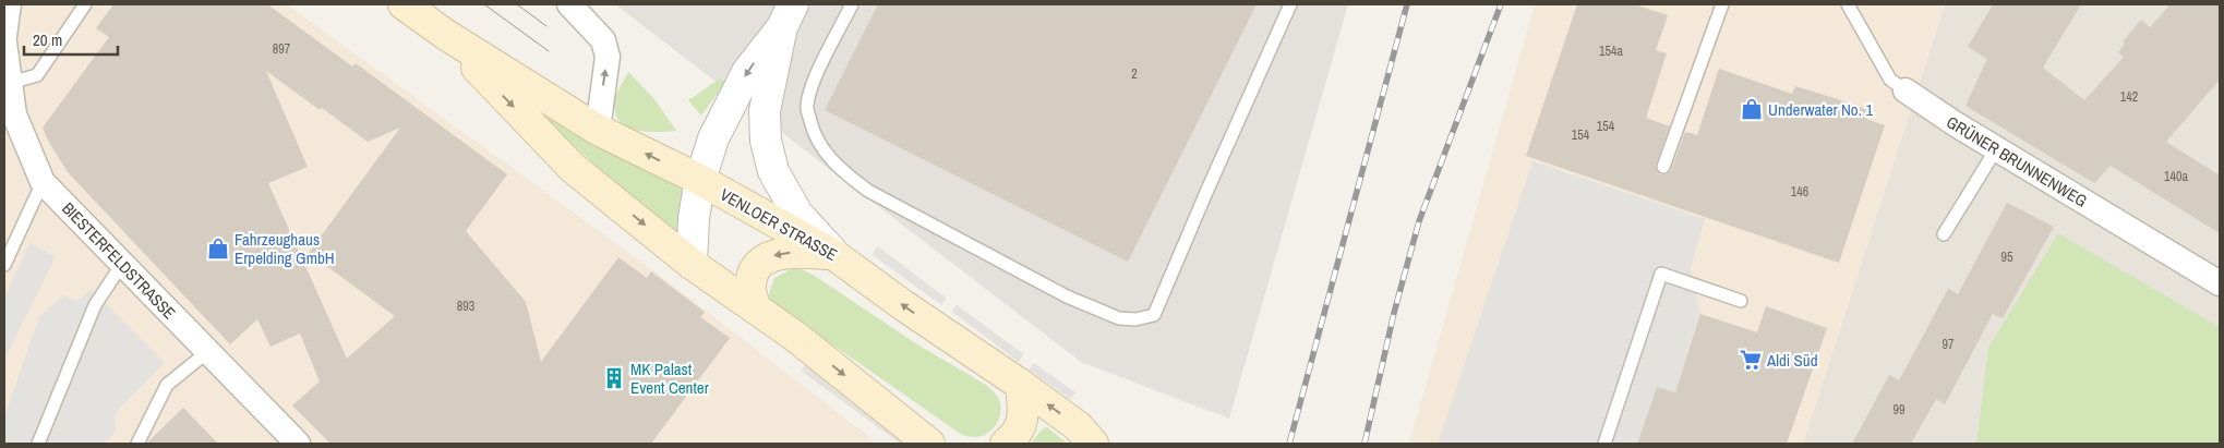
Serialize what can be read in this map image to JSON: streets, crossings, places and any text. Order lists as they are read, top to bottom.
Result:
{
  "streets": {
    "main road": ["VENLOER STRASSE"],
    "street": ["GRÜNER BRUNNENWEG", "BIESTERFELDSTRASSE"]
  },
  "places": {
    "shop": ["Underwater No. 1", "Fahrzeughaus Erpelding GmbH"],
    "supermarket": ["Aldi Süd"],
    "building": ["MK Palast Event Center"]
  },
  "house_numbers": [
    "897",
    "154a",
    "2",
    "142",
    "154",
    "154",
    "140a",
    "146",
    "95",
    "893",
    "97",
    "99"
  ],
  "scale_bar": "20 m"
}
